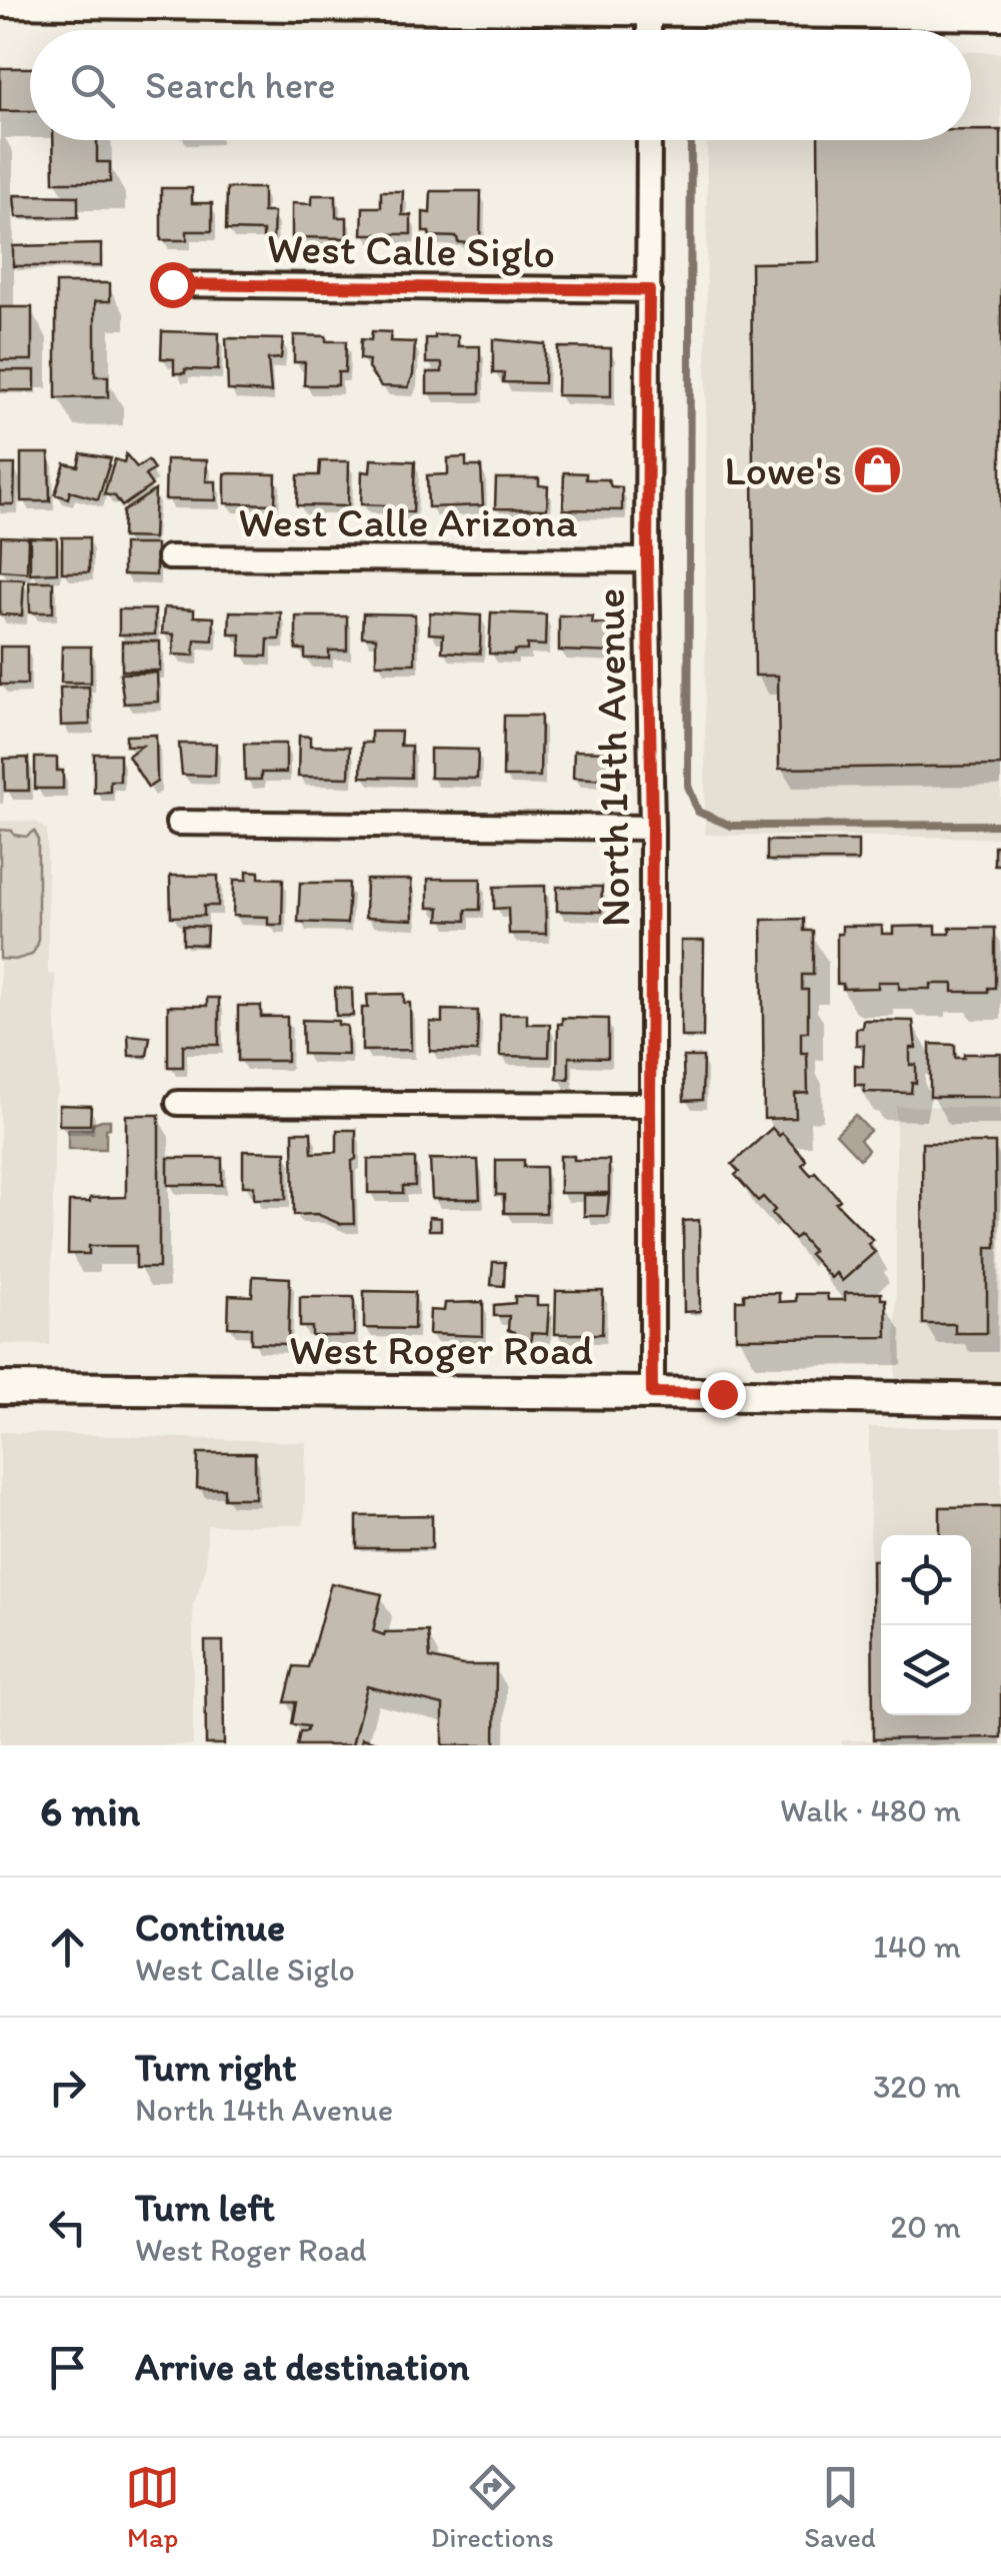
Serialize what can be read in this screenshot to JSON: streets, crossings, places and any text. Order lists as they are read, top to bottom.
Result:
{
  "streets": {
    "street": [
      "West Calle Siglo",
      "West Calle Arizona",
      "North 14th Avenue",
      "West Roger Road"
    ]
  },
  "crossings": [
    ["West Calle Siglo", "North 14th Avenue"],
    ["West Calle Arizona", "North 14th Avenue"],
    ["North 14th Avenue", "West Roger Road"]
  ],
  "places": {
    "shop": ["Lowe's"]
  },
  "page": {
    "search": "Search here",
    "heading": ["6 min", "Walk · 480 m"],
    "list": [
      ["Continue", "West Calle Siglo", "140 m"],
      ["Turn right", "North 14th Avenue", "320 m"],
      ["Turn left", "West Roger Road", "20 m"],
      "Arrive at destination"
    ],
    "nav": ["Map", "Directions", "Saved"]
  }
}
